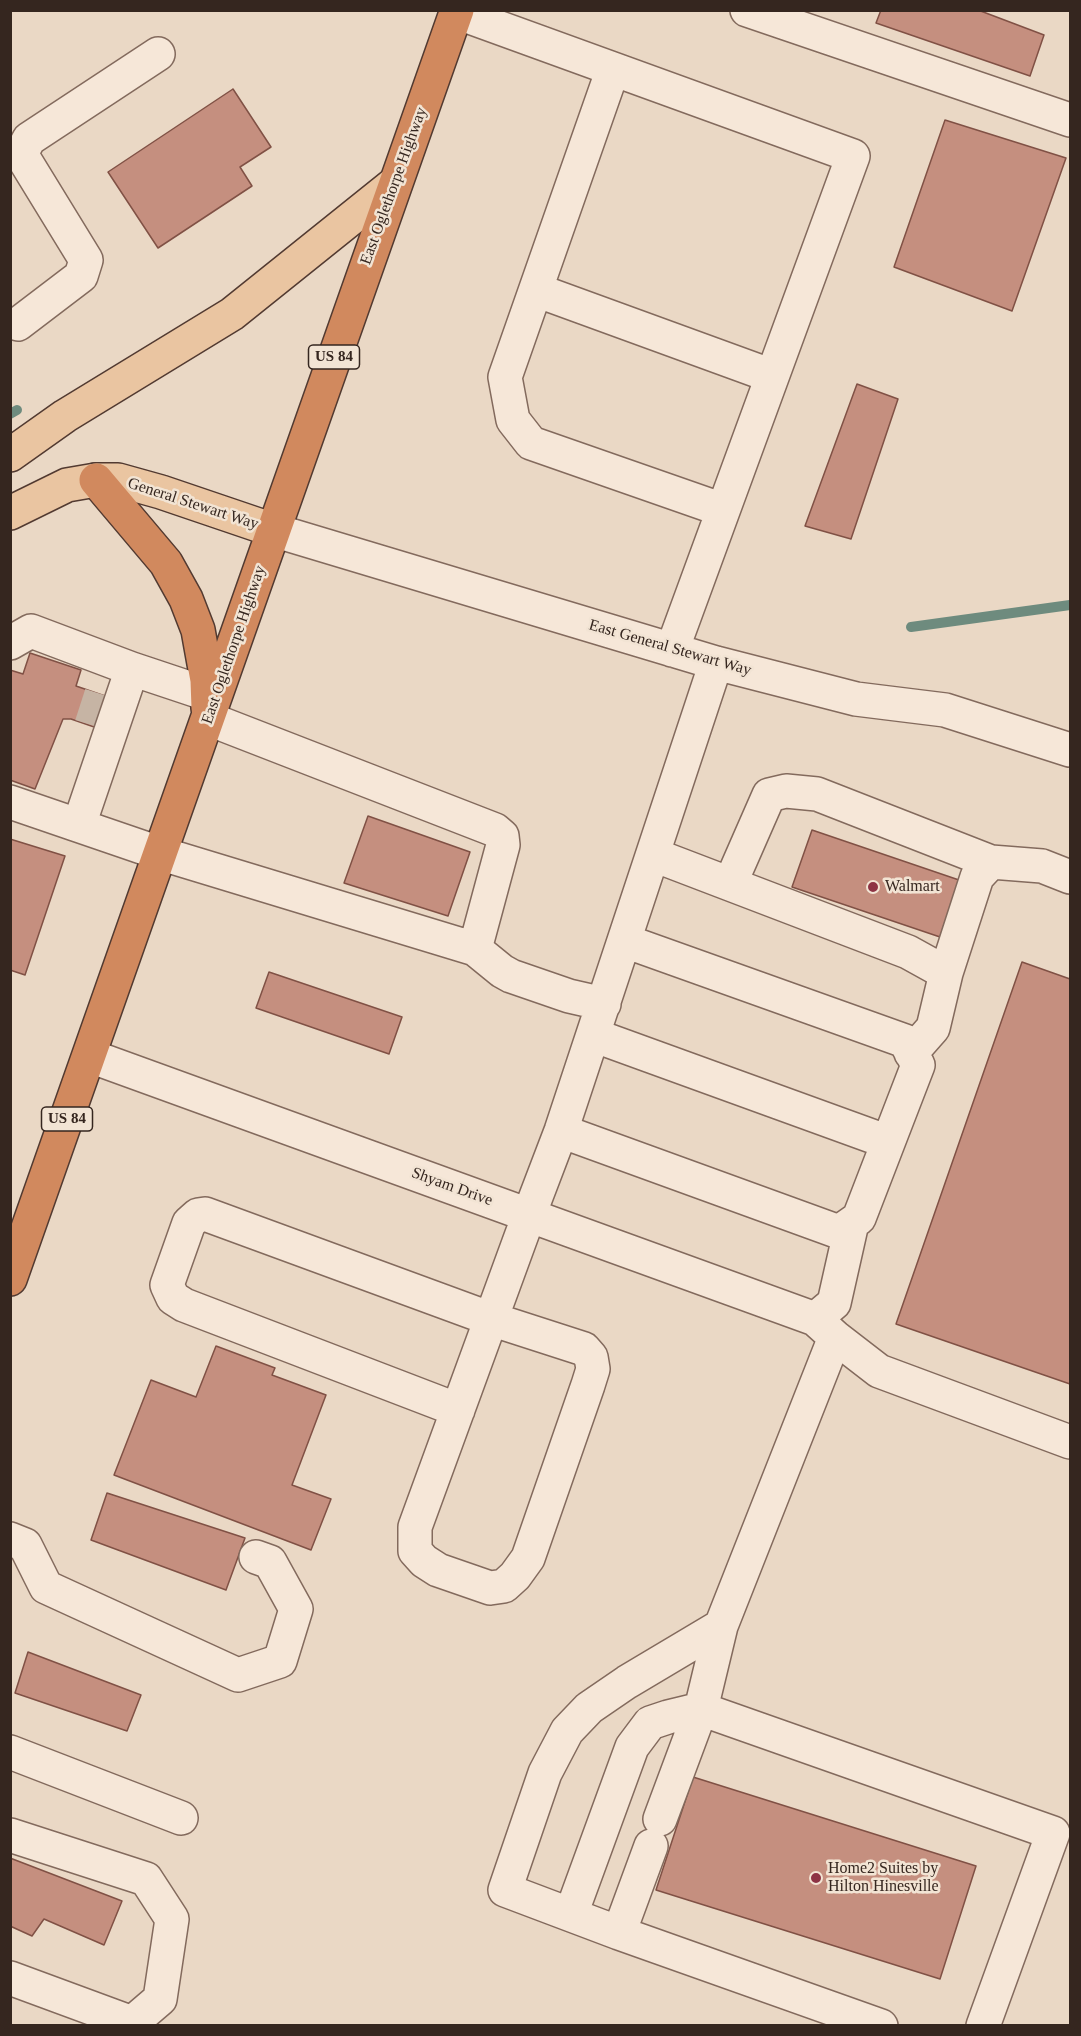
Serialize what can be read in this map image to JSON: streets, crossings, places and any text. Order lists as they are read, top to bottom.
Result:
{
  "streets": {
    "highway": ["East Oglethorpe Highway", "US 84"],
    "main road": ["General Stewart Way"],
    "street": ["East General Stewart Way", "Shyam Drive"]
  },
  "crossings": [
    ["East Oglethorpe Highway", "General Stewart Way"],
    ["East Oglethorpe Highway", "East General Stewart Way"],
    ["East Oglethorpe Highway", "Shyam Drive"],
    ["General Stewart Way", "East General Stewart Way"]
  ],
  "places": ["Walmart", "Home2 Suites by Hilton Hinesville"]
}
